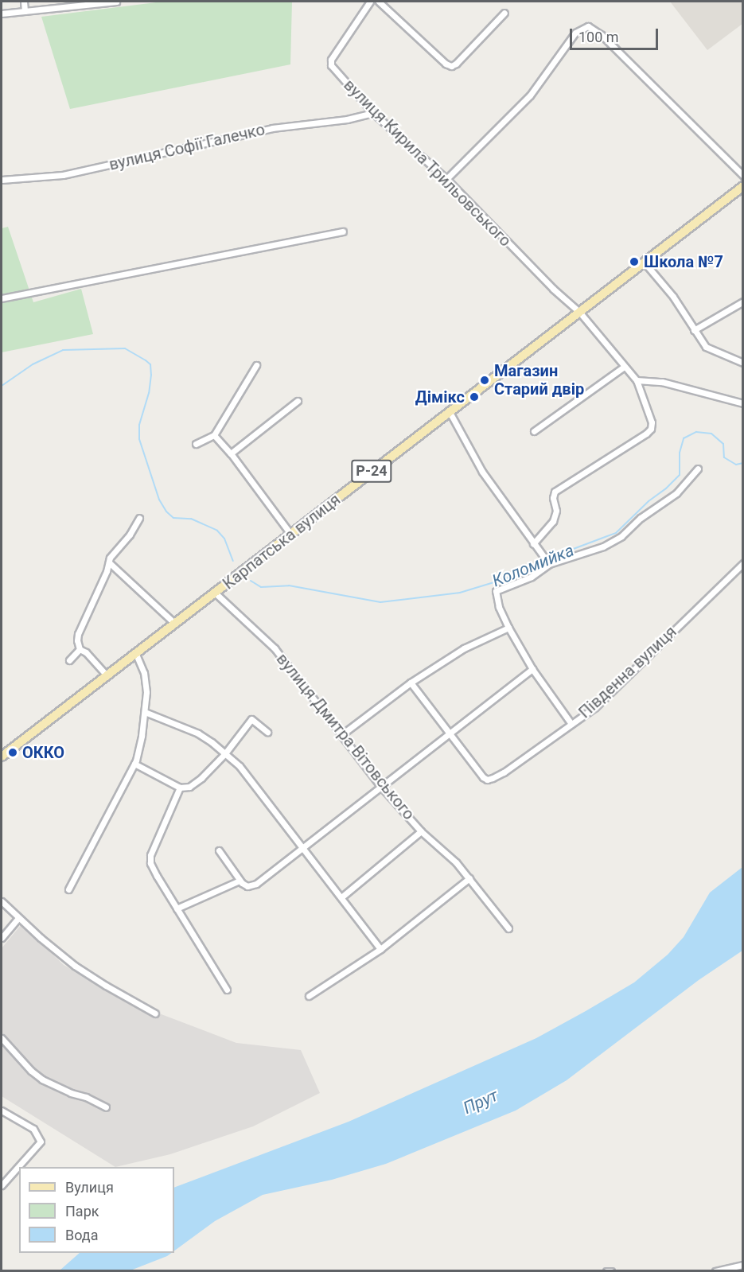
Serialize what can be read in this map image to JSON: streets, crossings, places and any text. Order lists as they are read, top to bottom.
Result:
{
  "streets": {
    "main road": ["Р-24", "Карпатська вулиця"],
    "street": [
      "вулиця Софії Галечко",
      "вулиця Кирила Трильовського",
      "Південна вулиця",
      "вулиця Дмитра Вітовського"
    ]
  },
  "crossings": [
    ["вулиця Софії Галечко", "вулиця Кирила Трильовського"],
    ["вулиця Кирила Трильовського", "Карпатська вулиця"],
    ["Карпатська вулиця", "вулиця Дмитра Вітовського"]
  ],
  "water": ["Коломийка", "Прут"],
  "places": [
    "Школа №7",
    "Магазин Старий двір",
    "Дімікс",
    "ОККО"
  ],
  "legend": ["Вулиця", "Парк", "Вода"],
  "scale_bar": "100 m"
}
